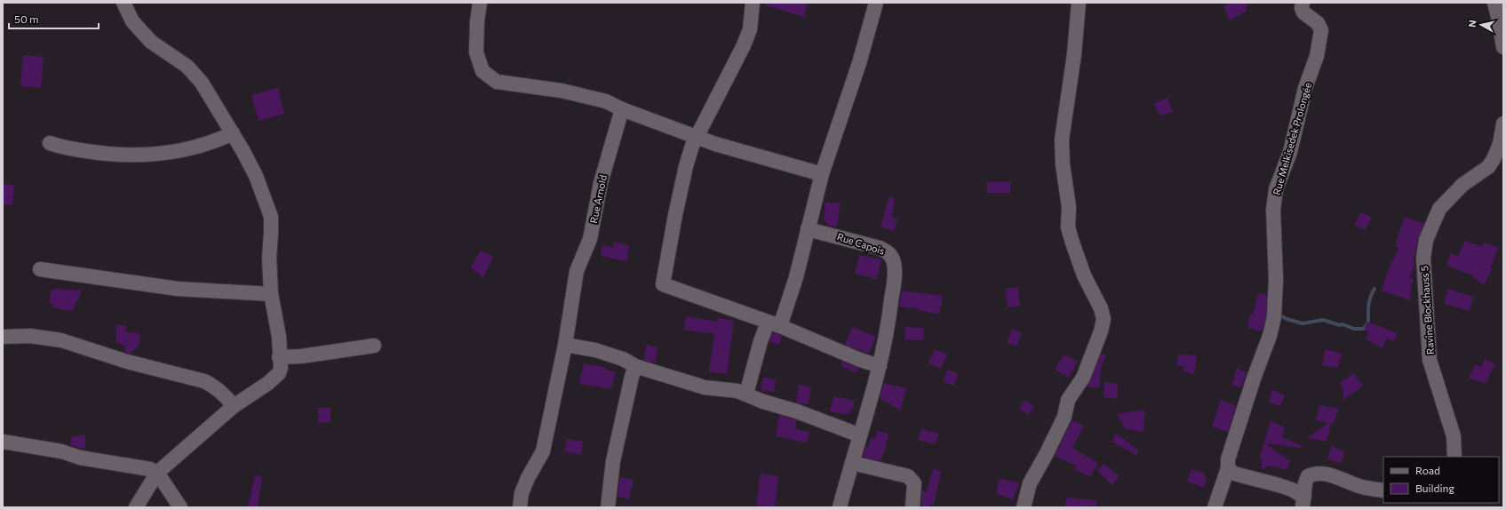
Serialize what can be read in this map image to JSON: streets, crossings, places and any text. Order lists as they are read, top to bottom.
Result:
{
  "streets": {
    "street": [
      "Rue Melkisedek Prolongée",
      "Rue Arnold",
      "Rue Capois",
      "Ravine Blockhauss 5"
    ]
  },
  "legend": ["Road", "Building"],
  "scale_bar": "50 m",
  "north": "left"
}
